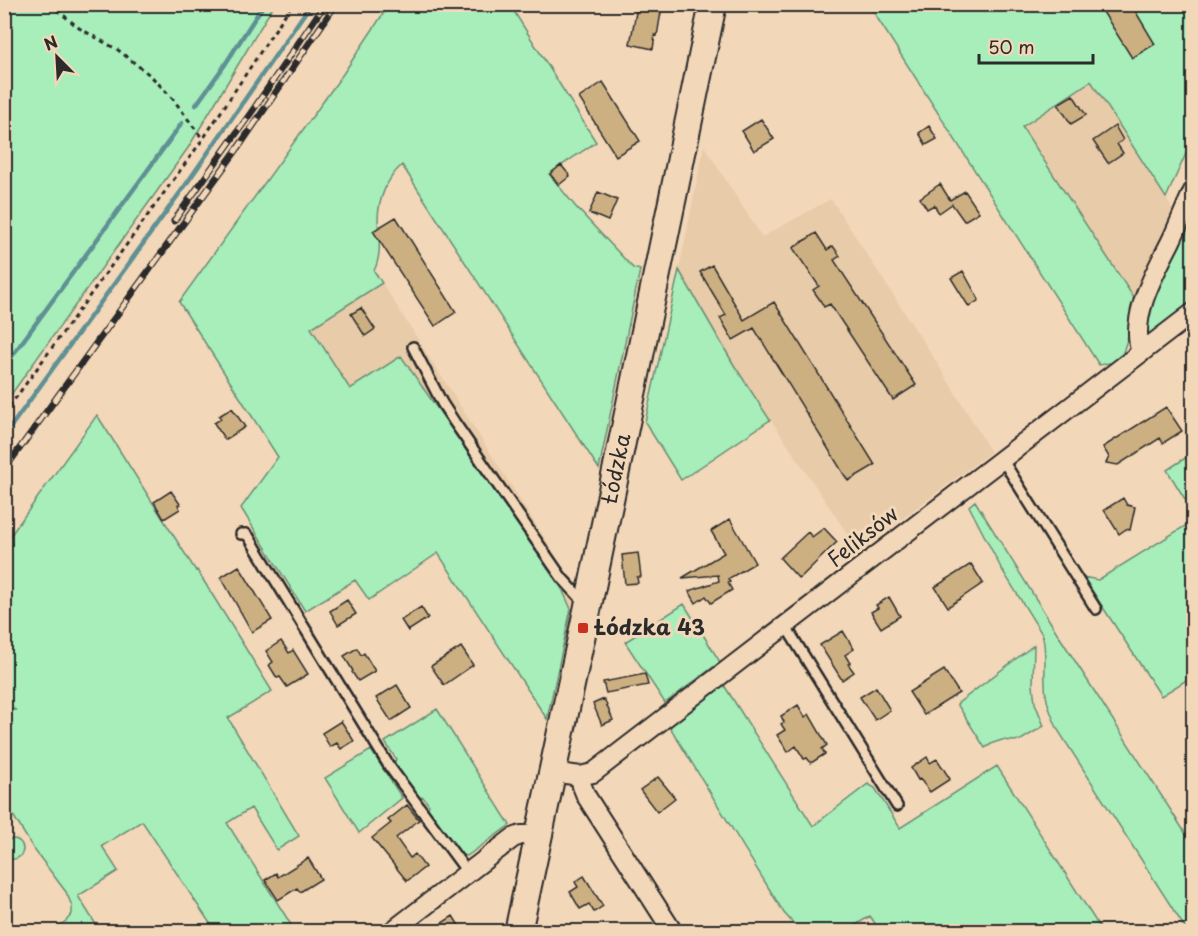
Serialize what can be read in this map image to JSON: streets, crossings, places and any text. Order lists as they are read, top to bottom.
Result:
{
  "streets": {
    "main road": ["Łódzka"],
    "street": ["Feliksów"]
  },
  "places": {
    "transit": ["Łódzka 43"]
  },
  "scale_bar": "50 m",
  "north": "top left"
}
